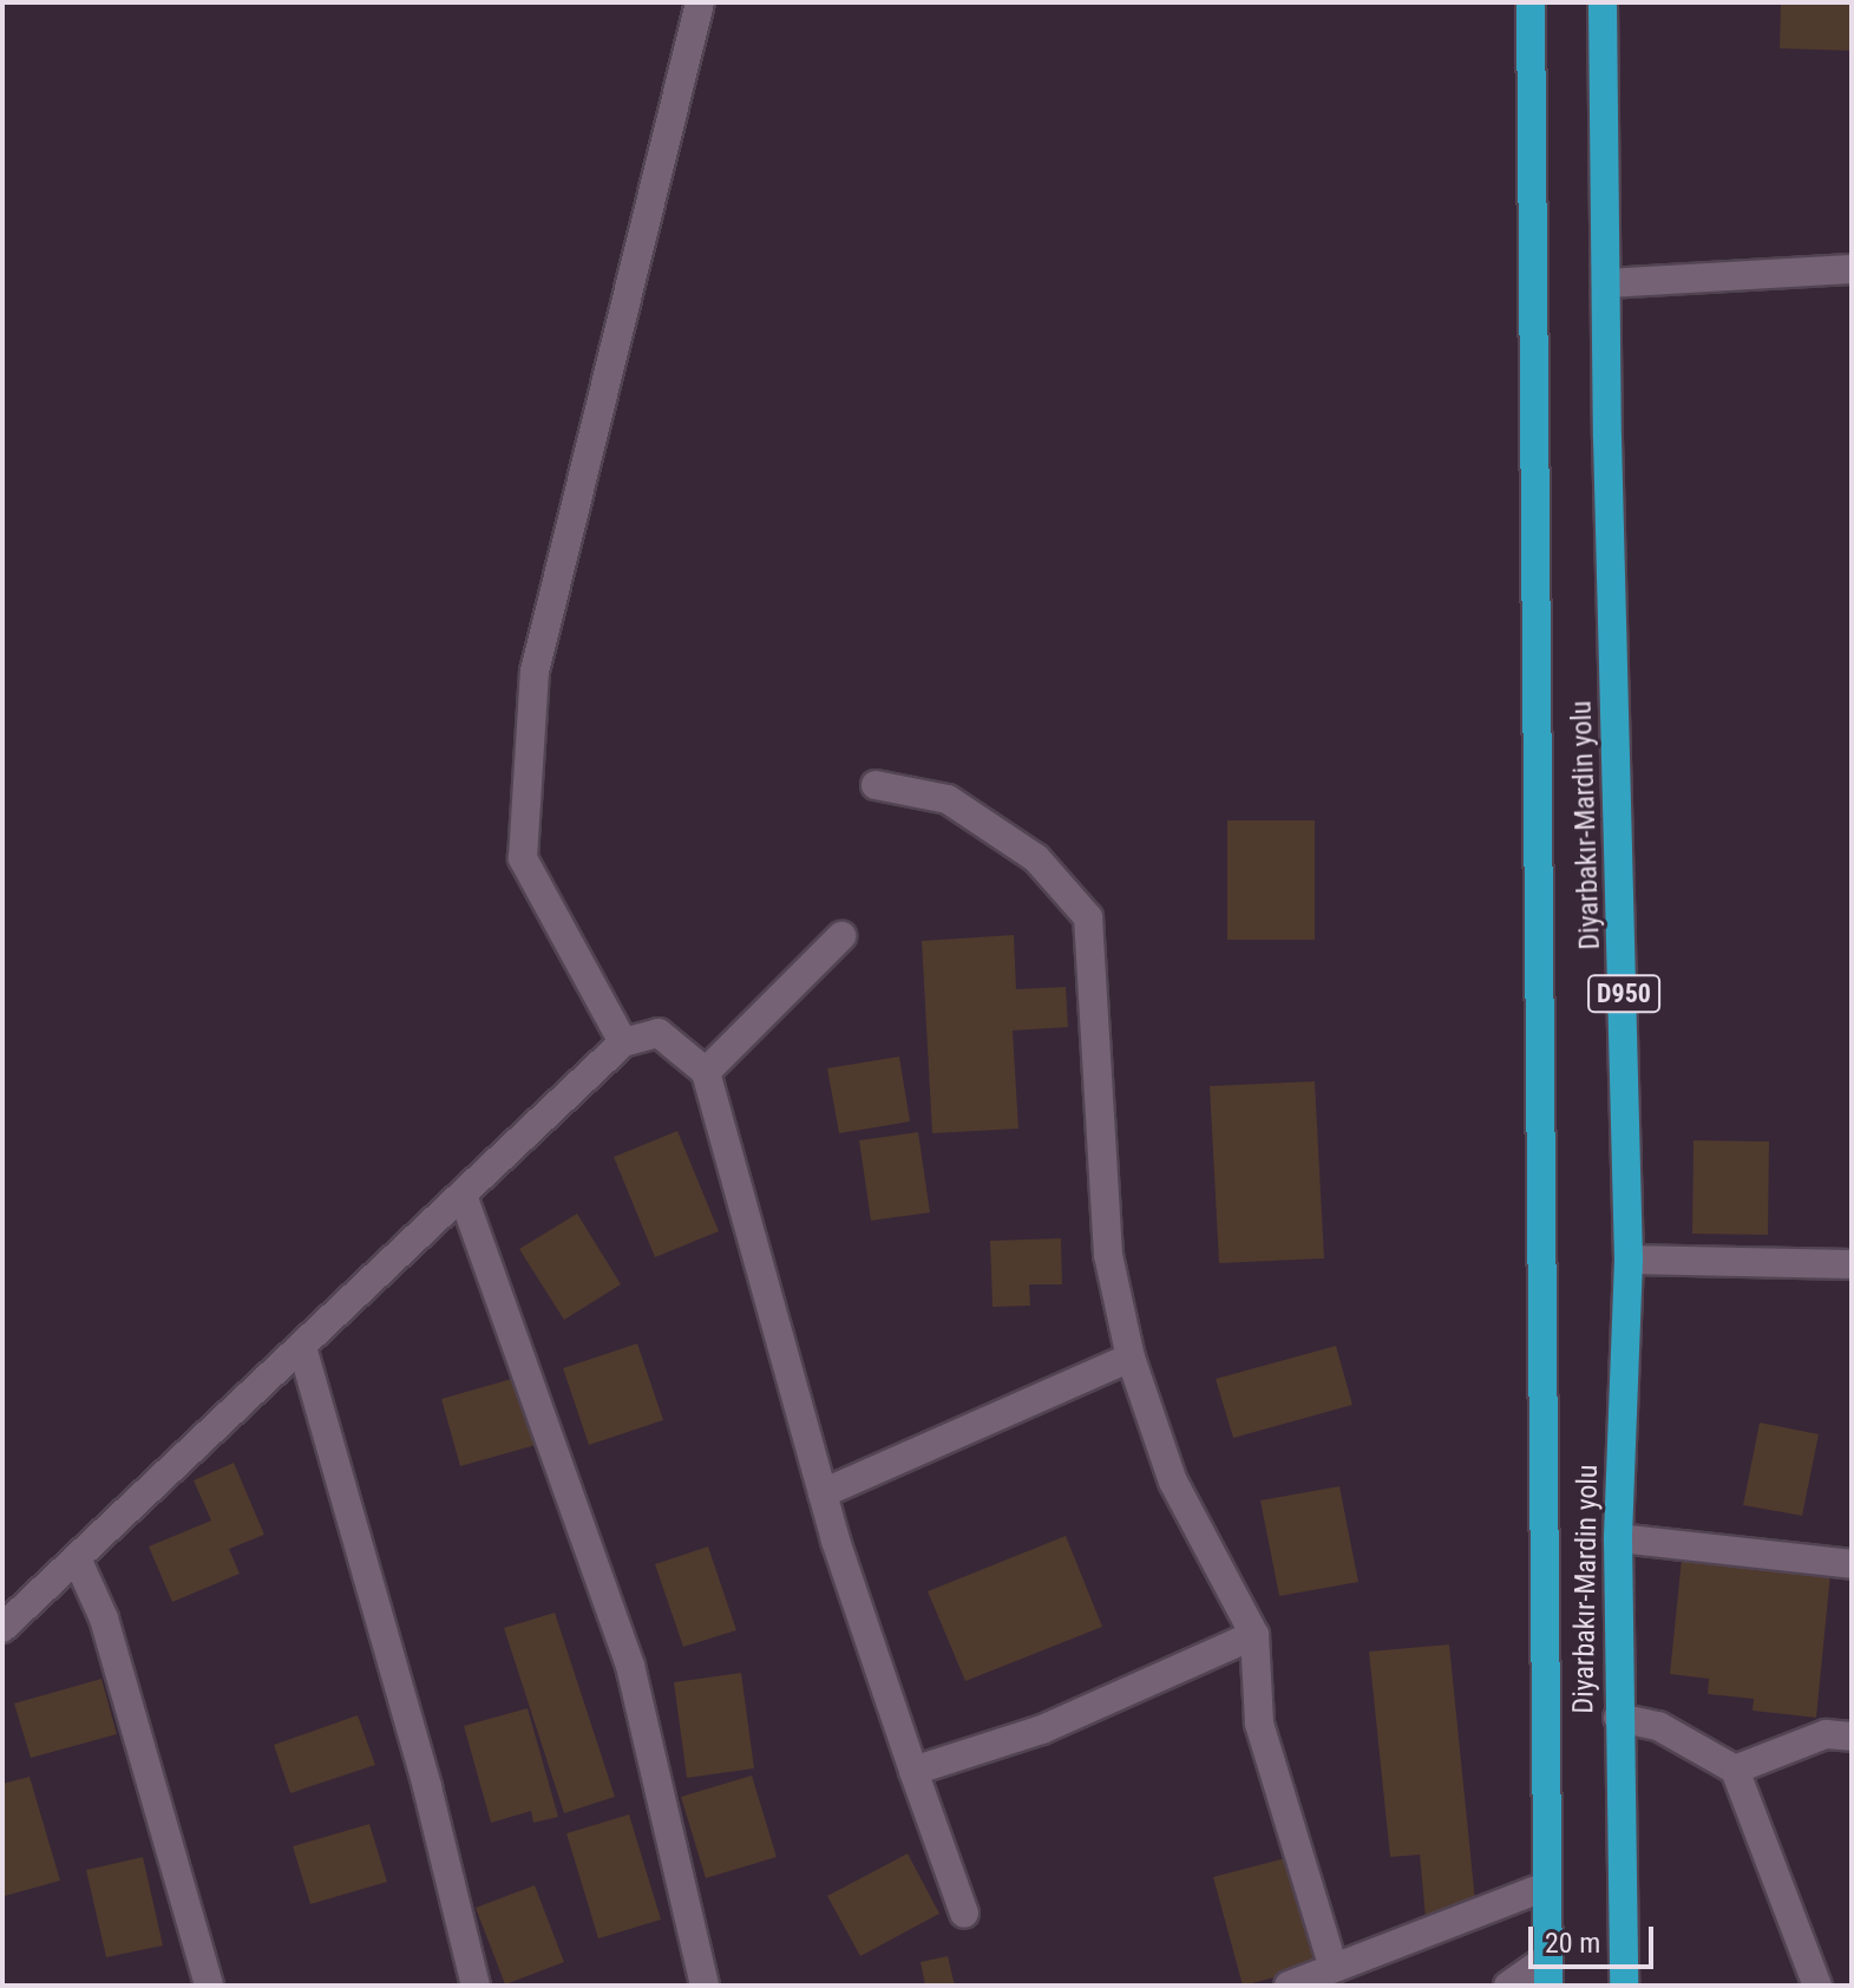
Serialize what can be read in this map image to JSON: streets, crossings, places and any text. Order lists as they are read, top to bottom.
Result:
{
  "streets": {
    "highway": ["Diyarbakır-Mardin yolu", "D950"]
  },
  "scale_bar": "20 m"
}
